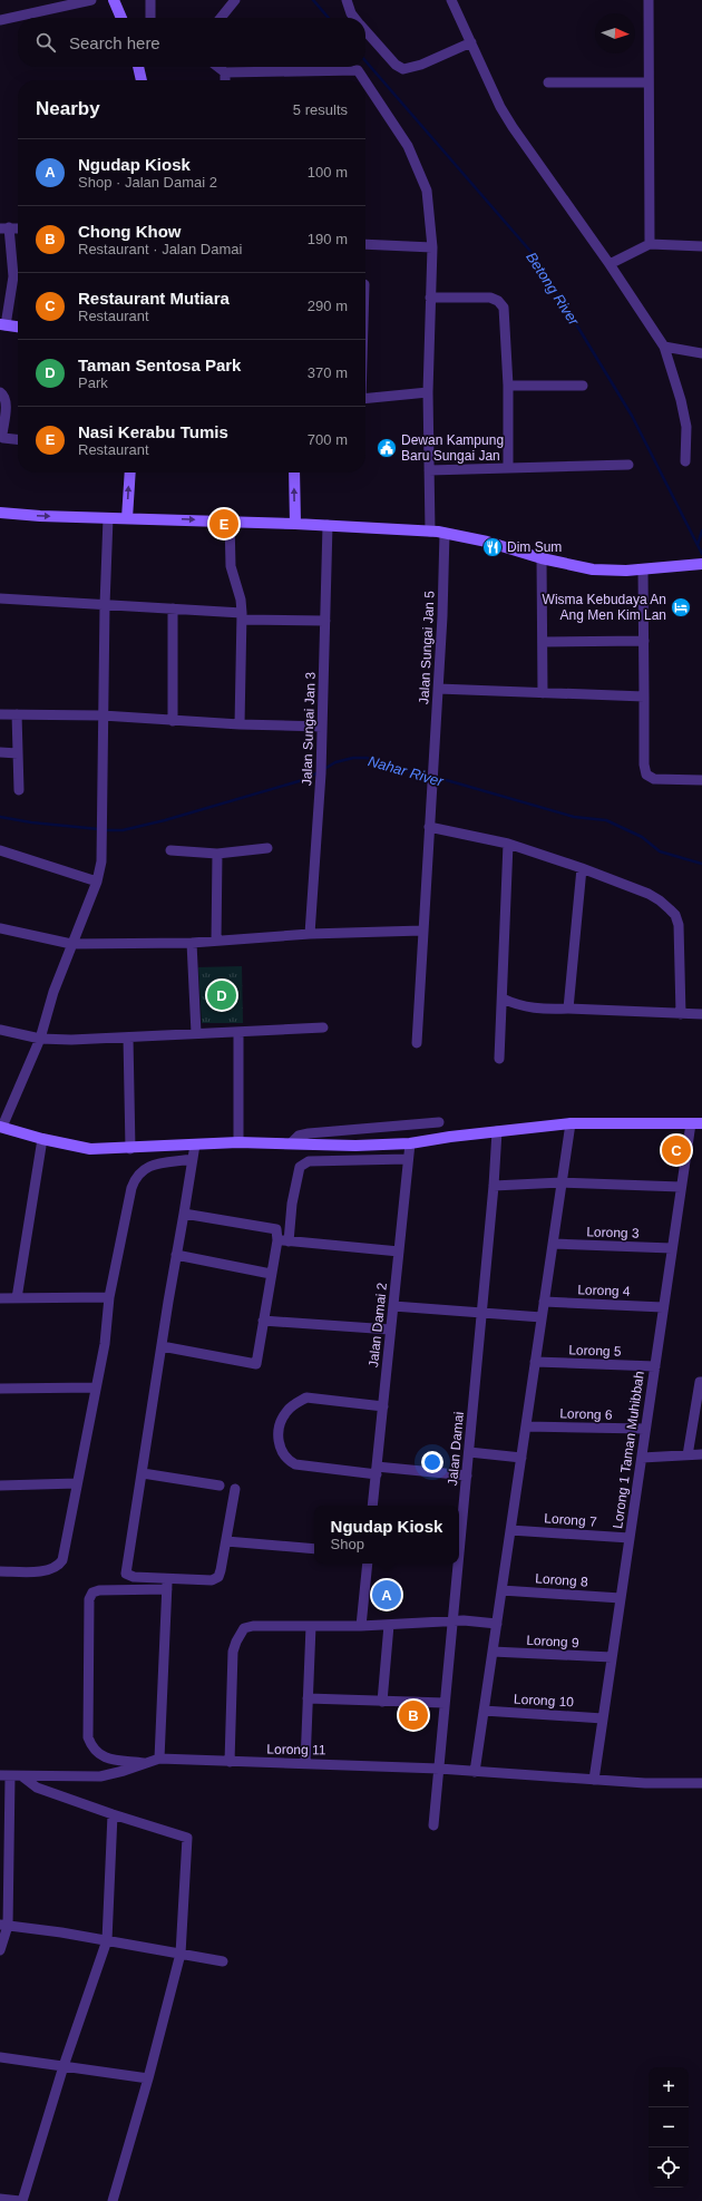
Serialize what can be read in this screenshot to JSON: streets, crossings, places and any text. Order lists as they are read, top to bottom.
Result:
{
  "streets": {
    "street": [
      "Jalan Sungai Jan 5",
      "Jalan Sungai Jan 3",
      "Lorong 3",
      "Lorong 4",
      "Jalan Damai 2",
      "Lorong 5",
      "Lorong 6",
      "Jalan Damai",
      "Lorong 1 Taman Muhibbah",
      "Lorong 7",
      "Lorong 8",
      "Lorong 9",
      "Lorong 10",
      "Lorong 11"
    ]
  },
  "crossings": [
    ["Lorong 3", "Lorong 1 Taman Muhibbah"],
    ["Lorong 4", "Lorong 1 Taman Muhibbah"],
    ["Lorong 5", "Lorong 1 Taman Muhibbah"],
    ["Lorong 6", "Lorong 1 Taman Muhibbah"],
    ["Jalan Damai", "Lorong 11"],
    ["Lorong 1 Taman Muhibbah", "Lorong 7"],
    ["Lorong 1 Taman Muhibbah", "Lorong 8"],
    ["Lorong 1 Taman Muhibbah", "Lorong 9"],
    ["Lorong 1 Taman Muhibbah", "Lorong 10"],
    ["Lorong 1 Taman Muhibbah", "Lorong 11"]
  ],
  "water": ["Betong River", "Nahar River"],
  "places": {
    "public building": ["Dewan Kampung Baru Sungai Jan"],
    "restaurant": ["Dim Sum"],
    "hotel": ["Wisma Kebudaya An Ang Men Kim Lan"]
  },
  "north": "right",
  "page": {
    "search": "Search here",
    "heading": ["Nearby", "5 results"],
    "list": [
      {
        "mark": "A",
        "name": "Ngudap Kiosk",
        "note": "Shop · Jalan Damai 2",
        "value": "100 m"
      },
      {
        "mark": "B",
        "name": "Chong Khow",
        "note": "Restaurant · Jalan Damai",
        "value": "190 m"
      },
      {
        "mark": "C",
        "name": "Restaurant Mutiara",
        "note": "Restaurant",
        "value": "290 m"
      },
      {
        "mark": "D",
        "name": "Taman Sentosa Park",
        "note": "Park",
        "value": "370 m"
      },
      {
        "mark": "E",
        "name": "Nasi Kerabu Tumis",
        "note": "Restaurant",
        "value": "700 m"
      }
    ],
    "pins": [
      "E",
      "D",
      "C",
      "A",
      "B"
    ],
    "popup": ["Ngudap Kiosk", "Shop"],
    "map_buttons": ["+", "−"]
  }
}
